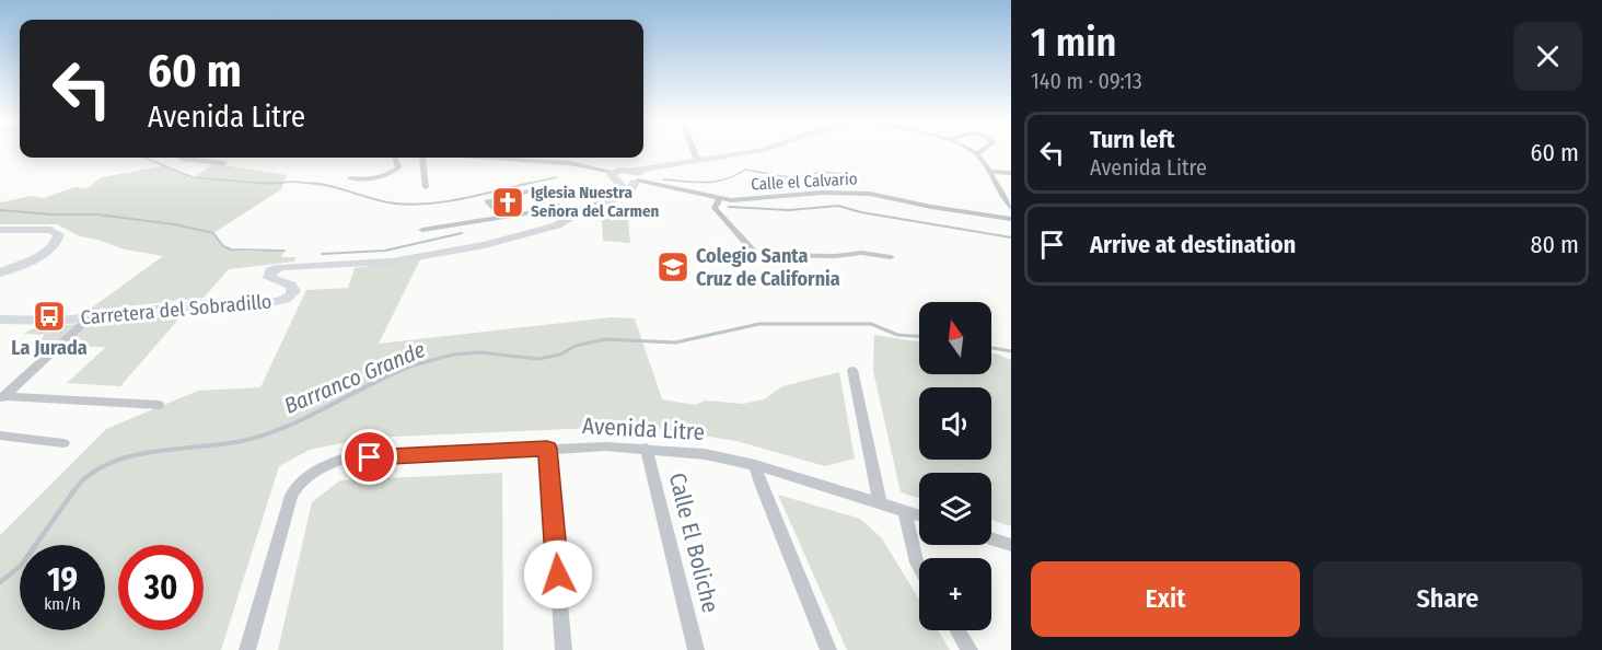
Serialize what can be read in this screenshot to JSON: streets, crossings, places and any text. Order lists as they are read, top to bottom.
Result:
{
  "streets": {
    "main road": ["Carretera del Sobradillo"],
    "street": ["Calle el Calvario", "Avenida Litre", "Calle El Boliche"]
  },
  "crossings": [
    ["Avenida Litre", "Calle El Boliche"]
  ],
  "water": ["Barranco Grande"],
  "places": {
    "church": ["Iglesia Nuestra Señora del Carmen"],
    "school or university": ["Colegio Santa Cruz de California"],
    "bus stop": ["La Jurada"]
  },
  "north": "top",
  "page": {
    "heading": ["1 min", "140 m · 09:13"],
    "turn": ["60 m", "Avenida Litre"],
    "list": [
      {
        "name": "Turn left",
        "note": "Avenida Litre",
        "value": "60 m"
      },
      {
        "name": "Arrive at destination",
        "value": "80 m"
      }
    ],
    "map_buttons": "+",
    "speed": "19 km/h",
    "limit": "30",
    "buttons": ["Exit", "Share"]
  }
}
